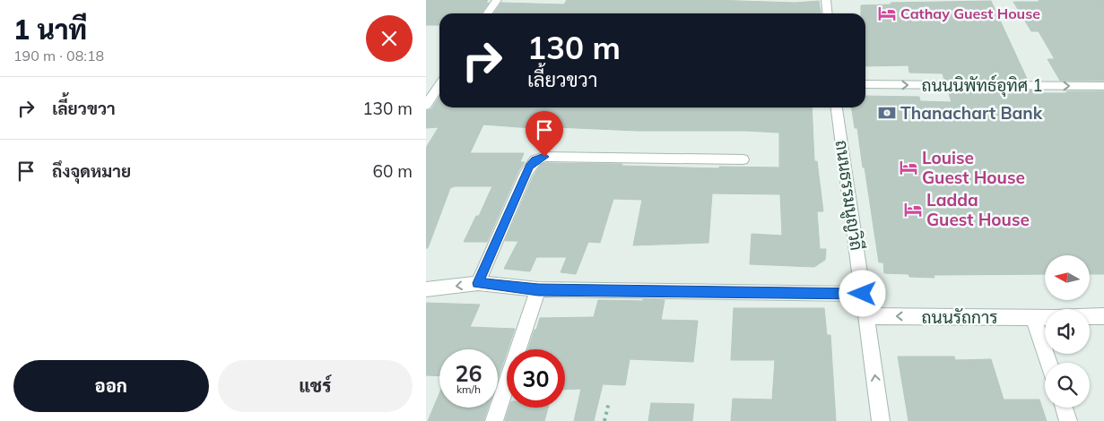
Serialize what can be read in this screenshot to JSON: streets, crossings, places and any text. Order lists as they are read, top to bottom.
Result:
{
  "streets": {
    "street": ["ถนนนิพัทธ์อุทิศ 1", "ถนนธรรมนูญวิถี", "ถนนรัถการ"]
  },
  "crossings": [
    ["ถนนธรรมนูญวิถี", "ถนนรัถการ"]
  ],
  "one_way": ["ถนนนิพัทธ์อุทิศ 1", "ถนนรัถการ"],
  "places": {
    "hotel": ["Cathay Guest House", "Louise Guest House", "Ladda Guest House"],
    "bank": ["Thanachart Bank"]
  },
  "north": "left",
  "page": {
    "heading": ["1 นาที", "190 m · 08:18"],
    "turn": ["130 m", "เลี้ยวขวา"],
    "list": [
      {
        "name": "เลี้ยวขวา",
        "value": "130 m"
      },
      {
        "name": "ถึงจุดหมาย",
        "value": "60 m"
      }
    ],
    "speed": "26 km/h",
    "limit": "30",
    "buttons": ["ออก", "แชร์"]
  }
}
